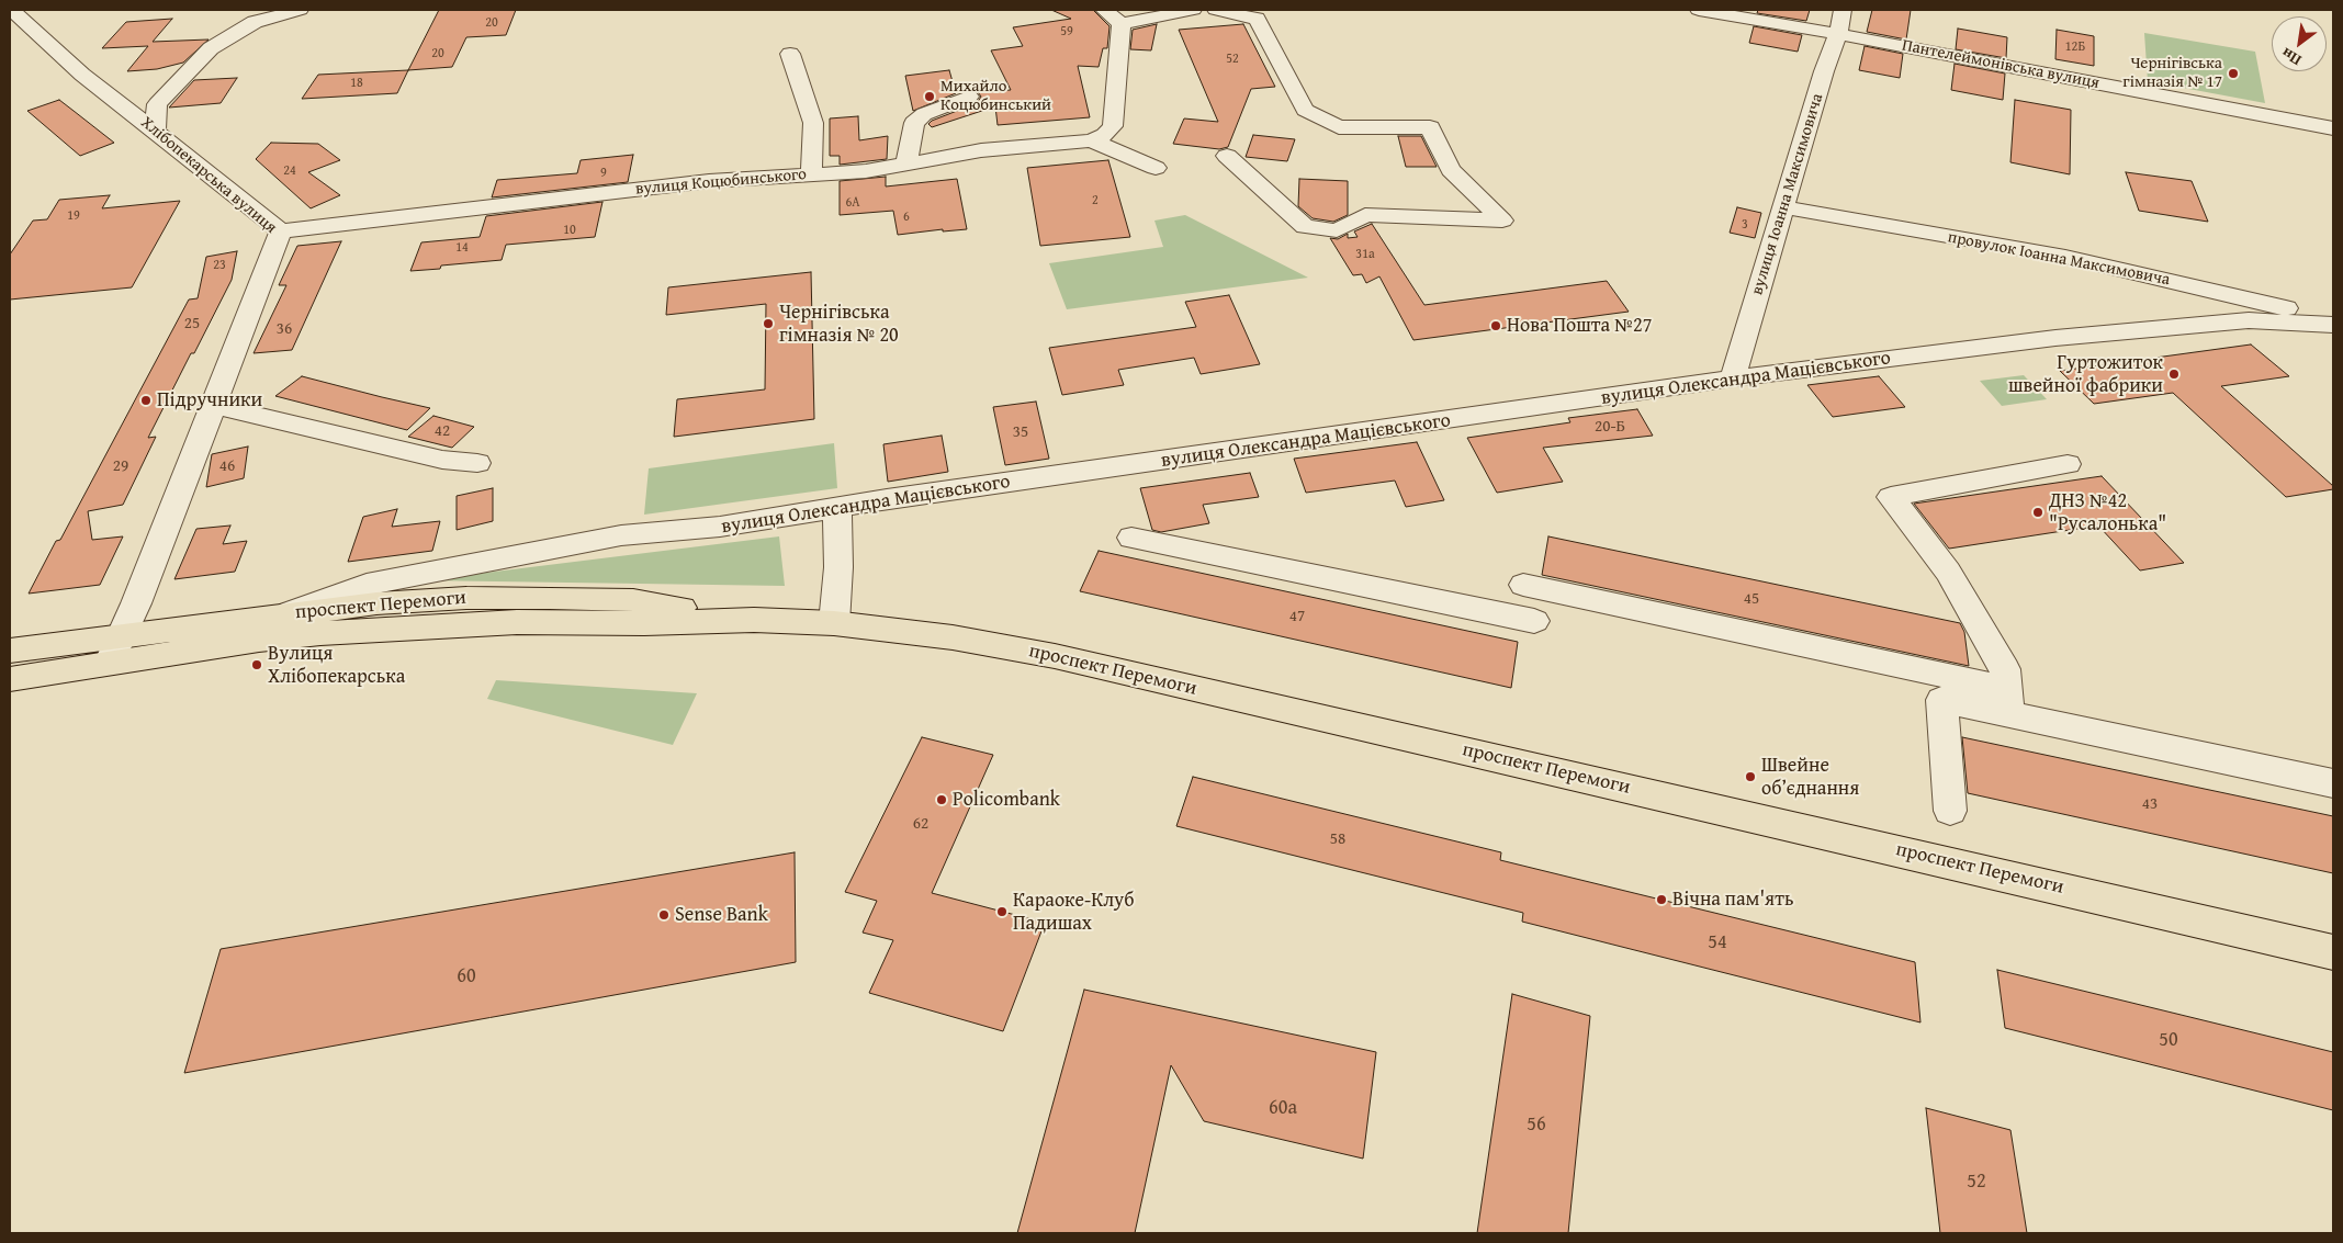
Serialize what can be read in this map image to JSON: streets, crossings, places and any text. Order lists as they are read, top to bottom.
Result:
{
  "streets": {
    "main road": ["проспект Перемоги"],
    "street": [
      "Пантелеймонівська вулиця",
      "Хлібопекарська вулиця",
      "вулиця Коцюбинського",
      "вулиця Іоанна Максимовича",
      "провулок Іоанна Максимовича",
      "вулиця Олександра Мацієвського"
    ]
  },
  "crossings": [
    ["Пантелеймонівська вулиця", "вулиця Іоанна Максимовича"],
    ["Хлібопекарська вулиця", "вулиця Коцюбинського"],
    ["Хлібопекарська вулиця", "проспект Перемоги"],
    ["вулиця Іоанна Максимовича", "провулок Іоанна Максимовича"],
    ["вулиця Іоанна Максимовича", "вулиця Олександра Мацієвського"],
    ["вулиця Олександра Мацієвського", "проспект Перемоги"]
  ],
  "places": [
    "Чернігівська гімназія № 17",
    "Михайло Коцюбинський",
    "Чернігівська гімназія № 20",
    "Нова Пошта №27",
    "Гуртожиток швейної фабрики",
    "Підручники",
    "ДНЗ №42 \"Русалонька\"",
    "Вулиця Хлібопекарська",
    "Швейне об’єднання",
    "Policombank",
    "Вічна пам'ять",
    "Караоке-Клуб Падишах",
    "Sense Bank"
  ],
  "house_numbers": [
    "20",
    "59",
    "12Б",
    "20",
    "52",
    "18",
    "24",
    "9",
    "2",
    "6А",
    "19",
    "6",
    "3",
    "10",
    "14",
    "31а",
    "23",
    "25",
    "36",
    "20-Б",
    "42",
    "35",
    "29",
    "46",
    "45",
    "47",
    "43",
    "62",
    "58",
    "54",
    "60",
    "50",
    "60а",
    "56",
    "52"
  ],
  "north": "bottom left"
}
